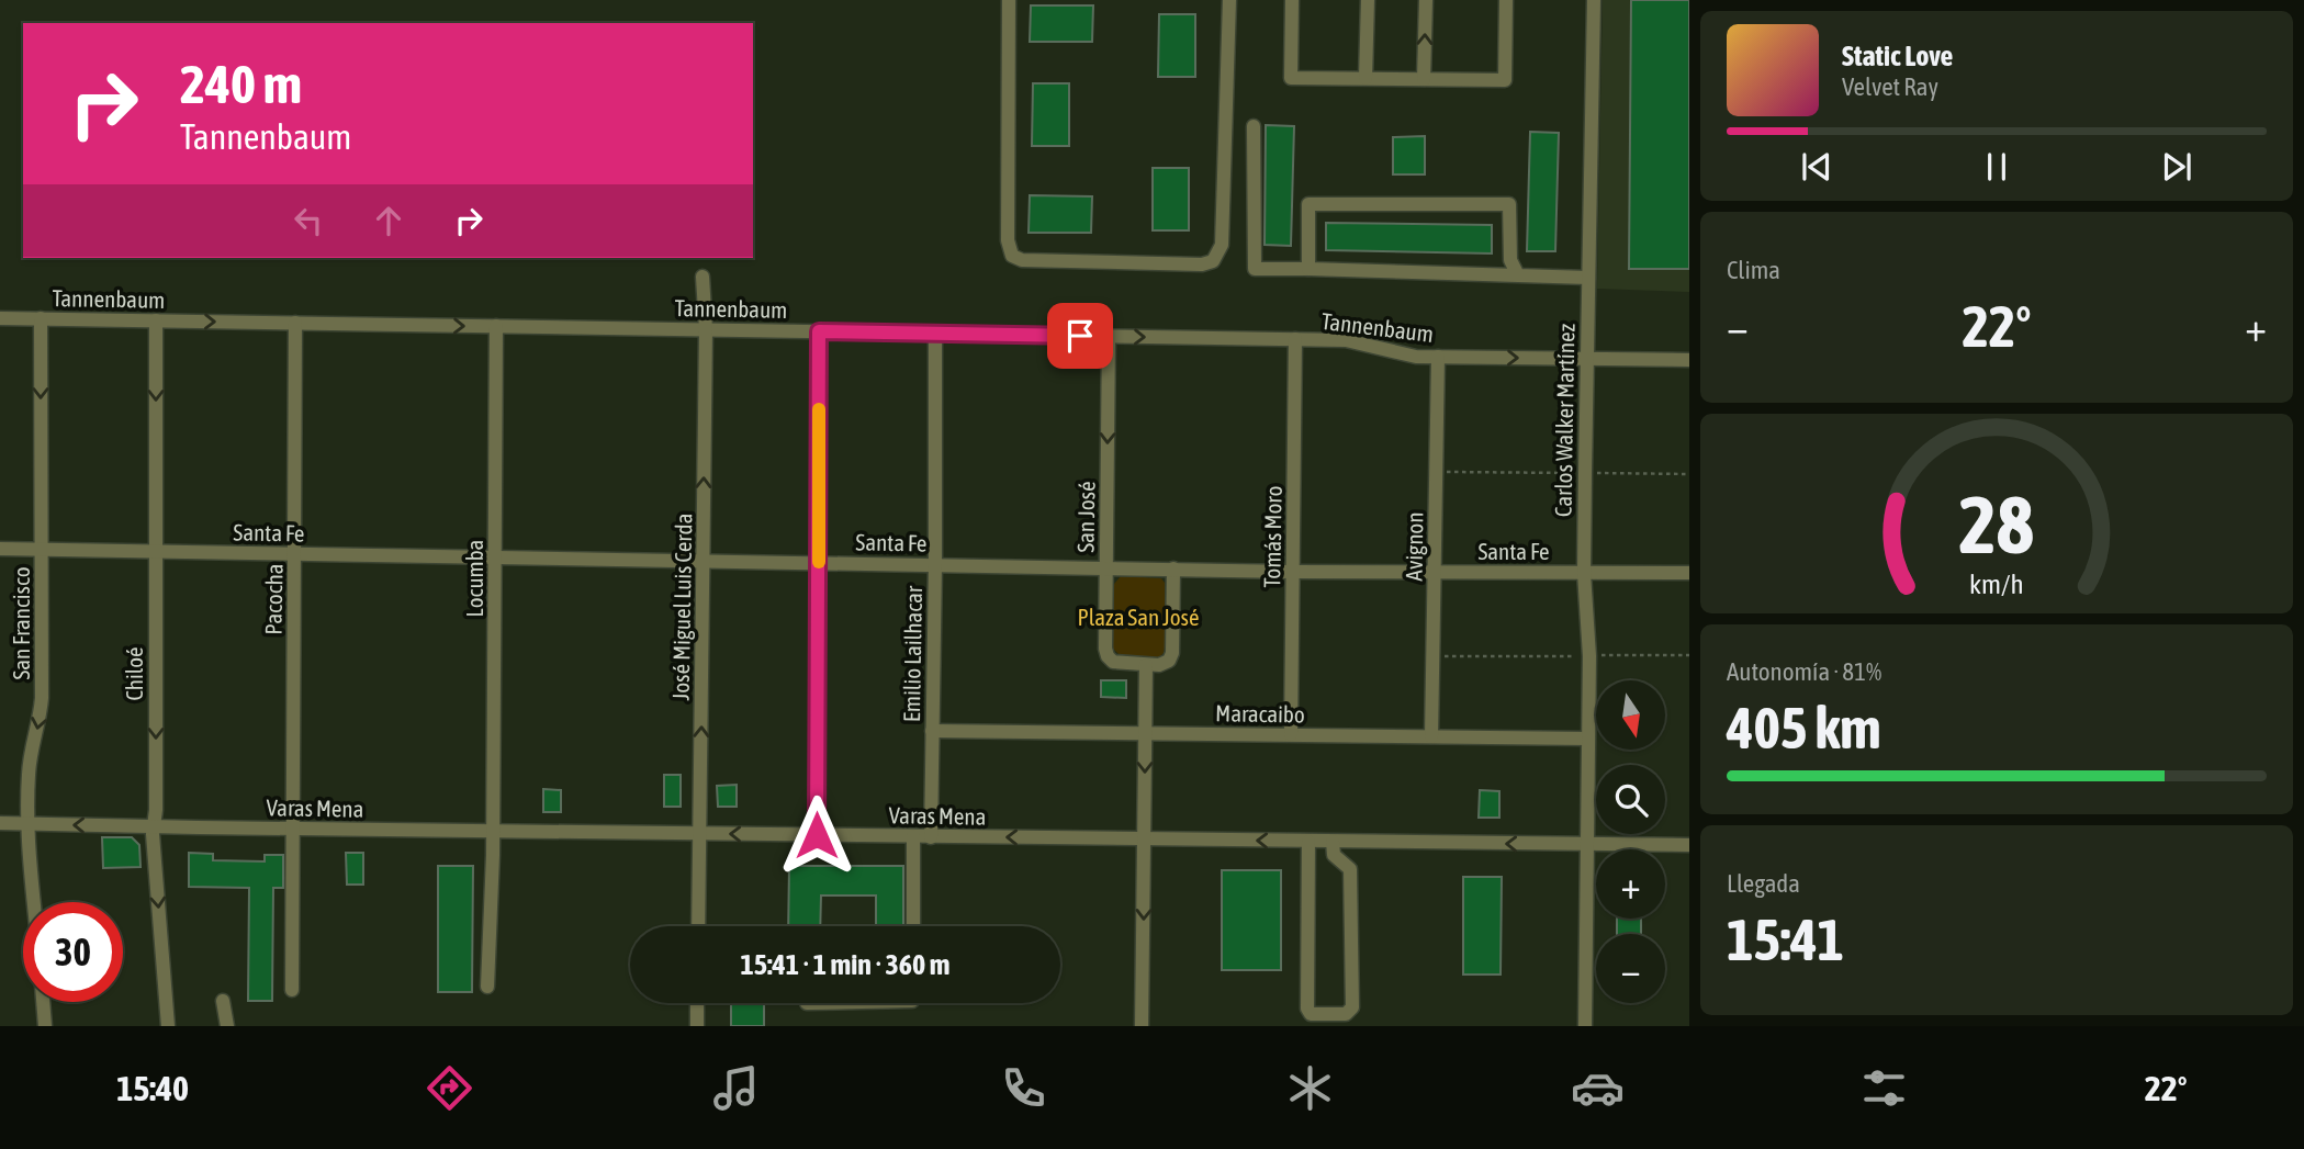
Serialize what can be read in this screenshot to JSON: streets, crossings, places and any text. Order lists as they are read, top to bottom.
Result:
{
  "streets": {
    "street": [
      "Tannenbaum",
      "Carlos Walker Martínez",
      "San José",
      "Santa Fe",
      "Tomás Moro",
      "Avignon",
      "Locumba",
      "Pacocha",
      "José Miguel Luis Cerda",
      "San Francisco",
      "Emilio Lailhacar",
      "Chiloé",
      "Maracaibo",
      "Varas Mena"
    ]
  },
  "crossings": [
    ["Tannenbaum", "Carlos Walker Martínez"],
    ["Tannenbaum", "San José"],
    ["Tannenbaum", "Tomás Moro"],
    ["Tannenbaum", "Avignon"],
    ["Tannenbaum", "Locumba"],
    ["Tannenbaum", "Pacocha"],
    ["Tannenbaum", "José Miguel Luis Cerda"],
    ["Tannenbaum", "San Francisco"],
    ["Tannenbaum", "Emilio Lailhacar"],
    ["Tannenbaum", "Chiloé"],
    ["Carlos Walker Martínez", "Santa Fe"],
    ["Carlos Walker Martínez", "Maracaibo"],
    ["Carlos Walker Martínez", "Varas Mena"],
    ["San José", "Santa Fe"],
    ["Santa Fe", "Tomás Moro"],
    ["Santa Fe", "Avignon"],
    ["Santa Fe", "Locumba"],
    ["Santa Fe", "Pacocha"],
    ["Santa Fe", "José Miguel Luis Cerda"],
    ["Santa Fe", "San Francisco"],
    ["Santa Fe", "Emilio Lailhacar"],
    ["Santa Fe", "Chiloé"],
    ["Tomás Moro", "Maracaibo"],
    ["Avignon", "Maracaibo"],
    ["Locumba", "Varas Mena"],
    ["Pacocha", "Varas Mena"],
    ["José Miguel Luis Cerda", "Varas Mena"],
    ["San Francisco", "Varas Mena"],
    ["Emilio Lailhacar", "Maracaibo"],
    ["Emilio Lailhacar", "Varas Mena"],
    ["Chiloé", "Varas Mena"]
  ],
  "one_way": [
    "Tannenbaum",
    "San José",
    "San Francisco",
    "Chiloé",
    "Varas Mena"
  ],
  "parks": ["Plaza San José"],
  "north": "bottom",
  "page": {
    "turn": ["240 m", "Tannenbaum"],
    "song": ["Static Love", "Velvet Ray"],
    "tile": [
      "Clima",
      ["Autonomía · 81%", "405 km"],
      ["Llegada", "15:41"]
    ],
    "heat": ["−", "22°", "+"],
    "map_buttons": ["+", "−"],
    "limit": "30",
    "trip": "15:41 · 1 min · 360 m",
    "tabs": ["15:40", "22°"],
    "gauge": ["28", "km/h"]
  }
}
